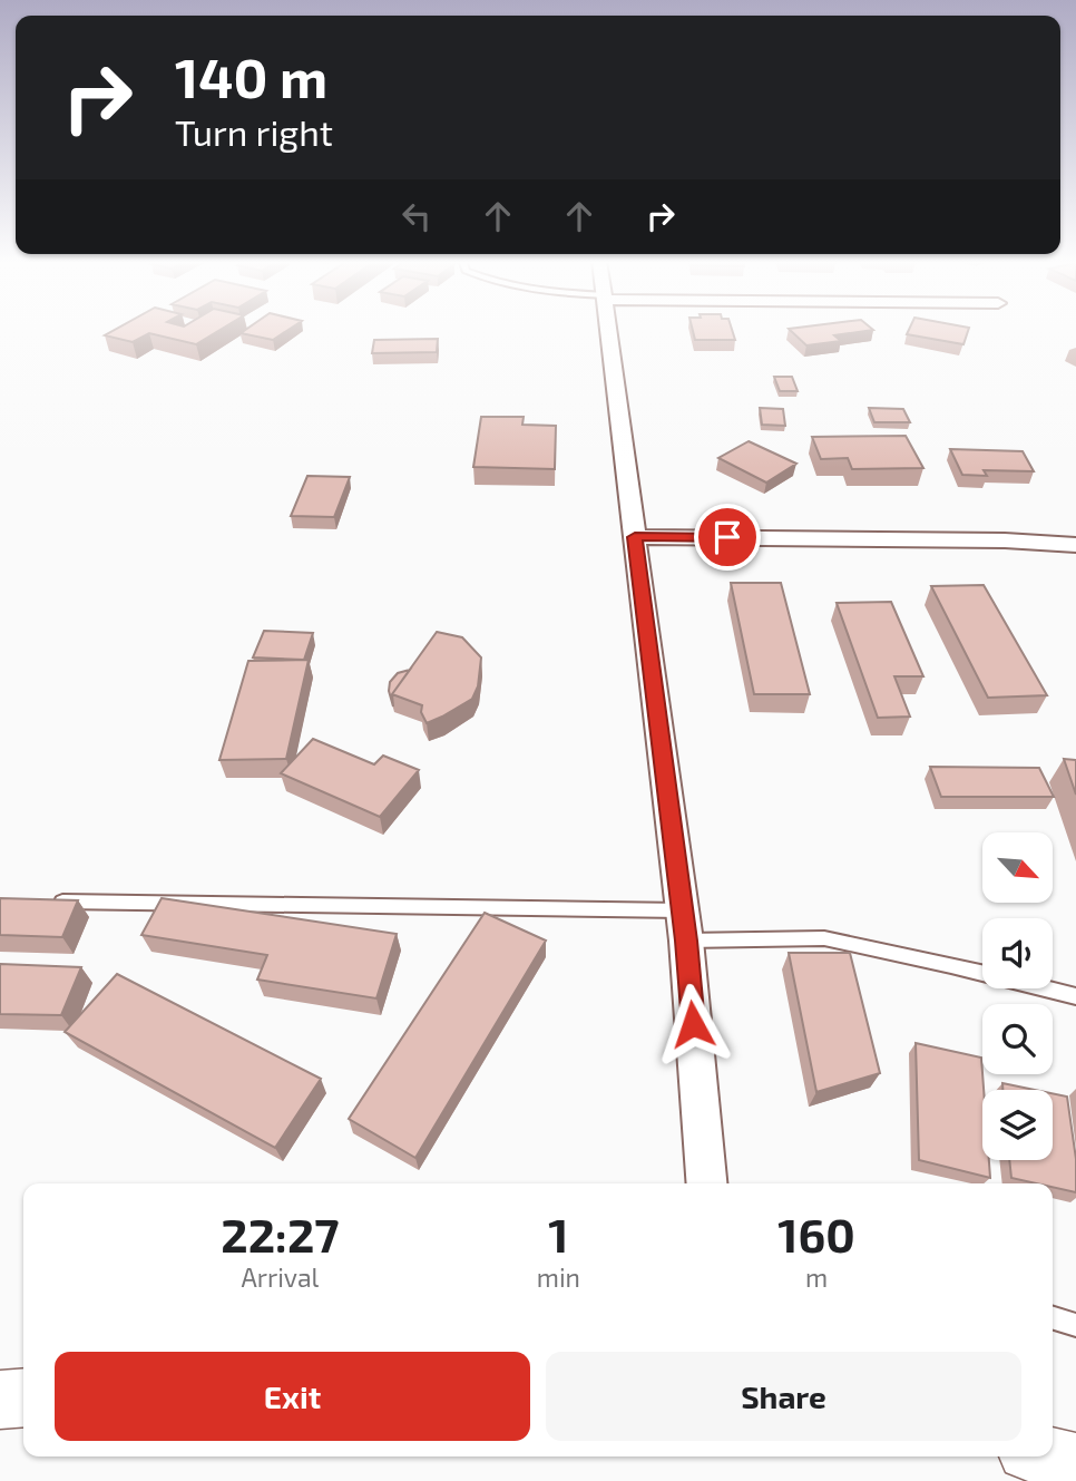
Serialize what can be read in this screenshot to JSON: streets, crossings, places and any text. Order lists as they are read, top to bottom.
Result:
{
  "north": "bottom right",
  "page": {
    "turn": ["140 m", "Turn right"],
    "eta": [
      "22:27",
      "Arrival",
      "1",
      "min",
      "160",
      "m"
    ],
    "buttons": ["Exit", "Share"]
  }
}
